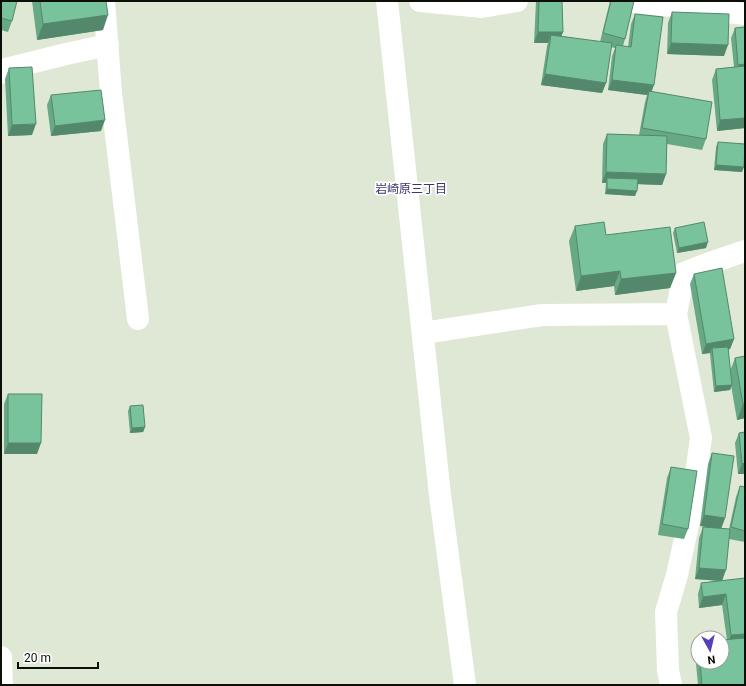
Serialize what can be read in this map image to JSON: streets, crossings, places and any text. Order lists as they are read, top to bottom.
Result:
{
  "districts": ["岩崎原三丁目"],
  "scale_bar": "20 m",
  "north": "bottom"
}
